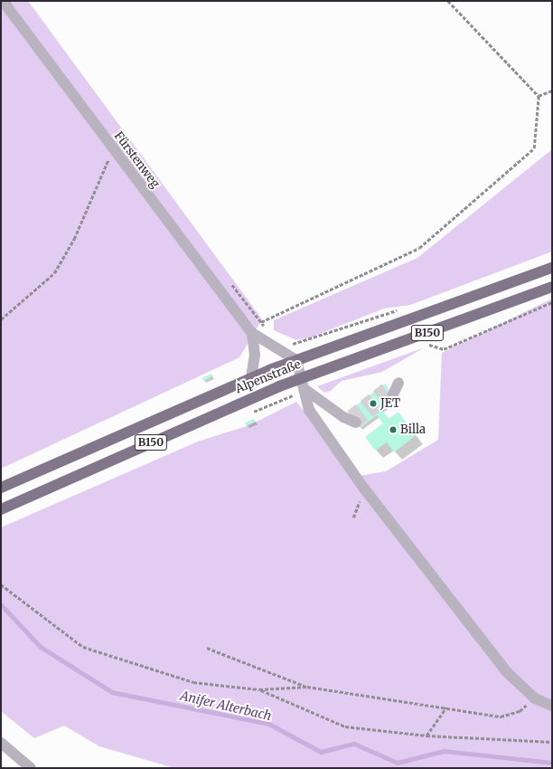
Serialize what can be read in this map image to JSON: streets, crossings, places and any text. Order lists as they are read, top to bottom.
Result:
{
  "streets": {
    "main road": ["B150", "Alpenstraße"],
    "street": ["Fürstenweg"]
  },
  "crossings": [
    ["Fürstenweg", "Alpenstraße"]
  ],
  "water": ["Anifer Alterbach"],
  "places": ["JET", "Billa"]
}
